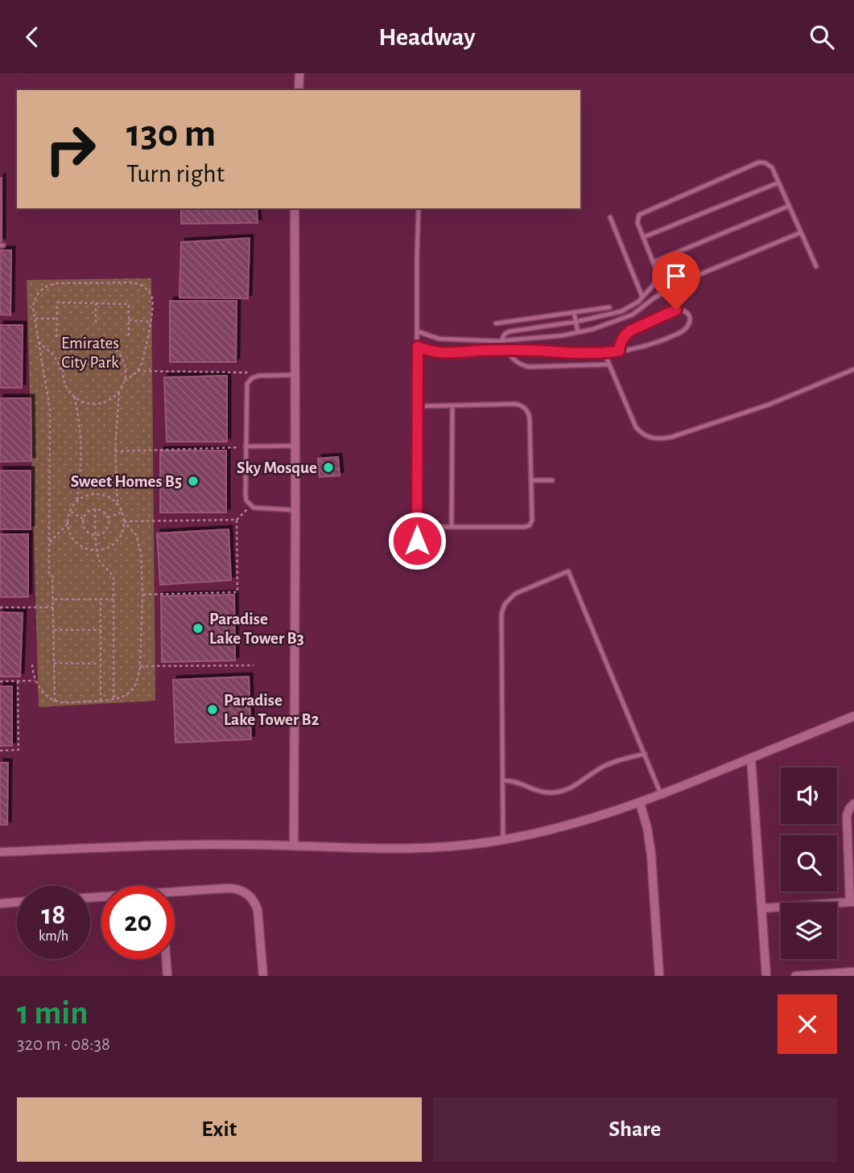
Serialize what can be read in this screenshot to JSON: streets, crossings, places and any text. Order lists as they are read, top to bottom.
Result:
{
  "parks": ["Emirates City Park"],
  "places": [
    "Sky Mosque",
    "Sweet Homes B5",
    "Paradise Lake Tower B3",
    "Paradise Lake Tower B2"
  ],
  "page": {
    "header": "Headway",
    "turn": ["130 m", "Turn right"],
    "speed": "18 km/h",
    "limit": "20",
    "heading": ["1 min", "320 m · 08:38"],
    "buttons": ["Exit", "Share"]
  }
}
